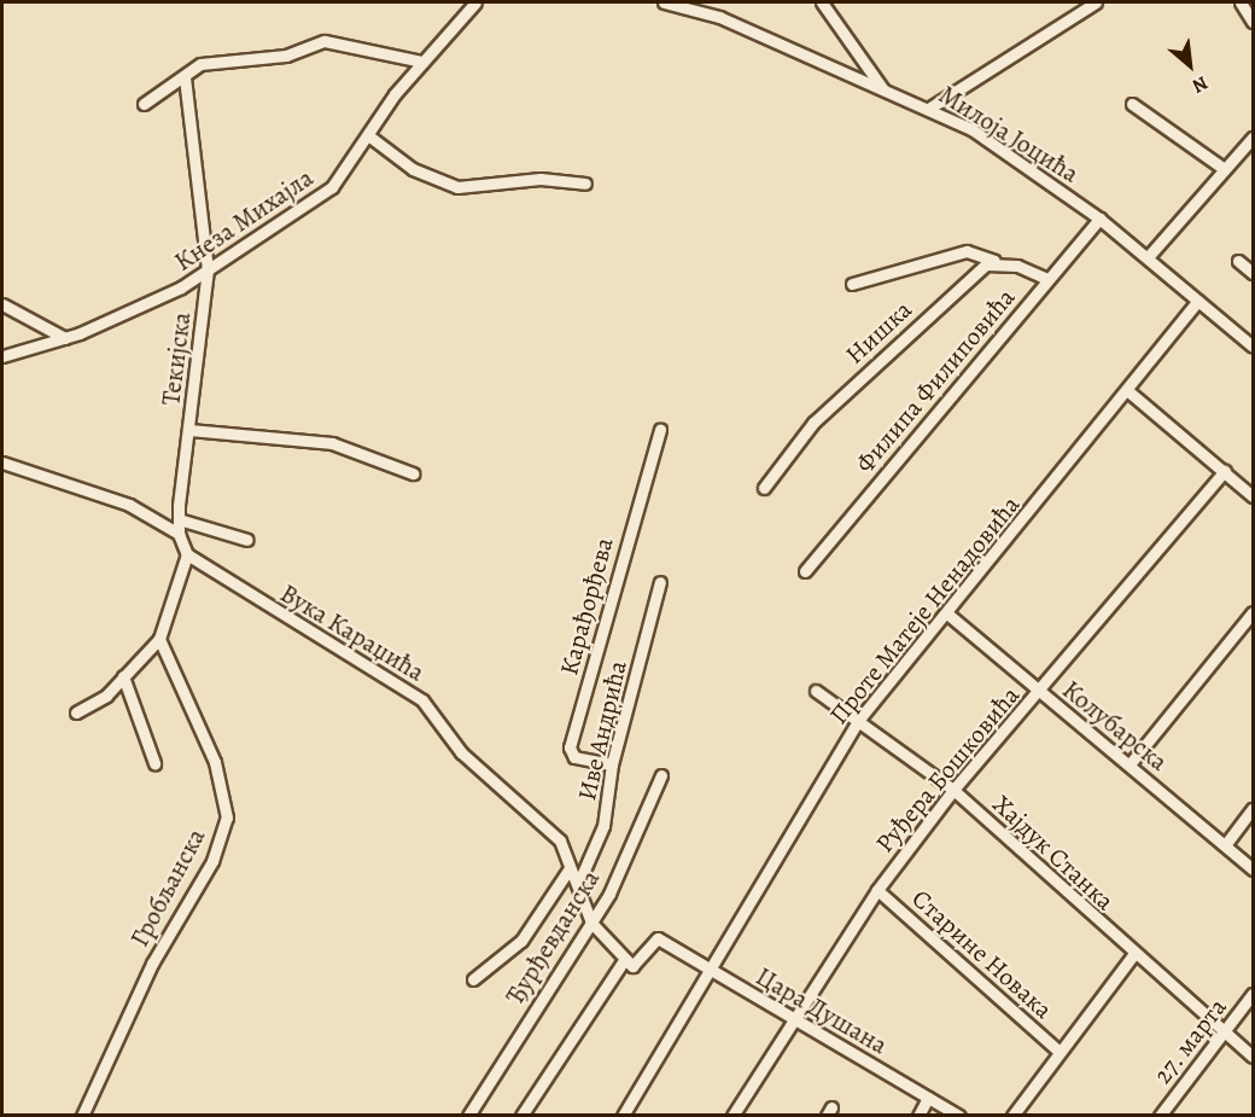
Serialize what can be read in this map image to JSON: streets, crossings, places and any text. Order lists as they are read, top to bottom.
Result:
{
  "streets": {
    "street": [
      "Милоја Јоцића",
      "Кнеза Михајла",
      "Нишка",
      "Текијска",
      "Филипа Филиповића",
      "Карађорђева",
      "Проте Матеје Ненадовића",
      "Вука Караџића",
      "Колубарска",
      "Иве Андрића",
      "Руђера Бошковића",
      "Хајдук Станка",
      "Гробљанска",
      "Ђурђевданска",
      "Старине Новака",
      "Цара Душана",
      "27. марта"
    ]
  },
  "crossings": [
    ["Милоја Јоцића", "Филипа Филиповића"],
    ["Милоја Јоцића", "Проте Матеје Ненадовића"],
    ["Кнеза Михајла", "Текијска"],
    ["Карађорђева", "Иве Андрића"],
    ["Проте Матеје Ненадовића", "Колубарска"],
    ["Проте Матеје Ненадовића", "Хајдук Станка"],
    ["Проте Матеје Ненадовића", "Цара Душана"],
    ["Вука Караџића", "Иве Андрића"],
    ["Вука Караџића", "Ђурђевданска"],
    ["Вука Караџића", "Цара Душана"],
    ["Колубарска", "Руђера Бошковића"],
    ["Руђера Бошковића", "Хајдук Станка"],
    ["Руђера Бошковића", "Старине Новака"],
    ["Руђера Бошковића", "Цара Душана"],
    ["Хајдук Станка", "27. марта"]
  ],
  "north": "bottom right"
}
